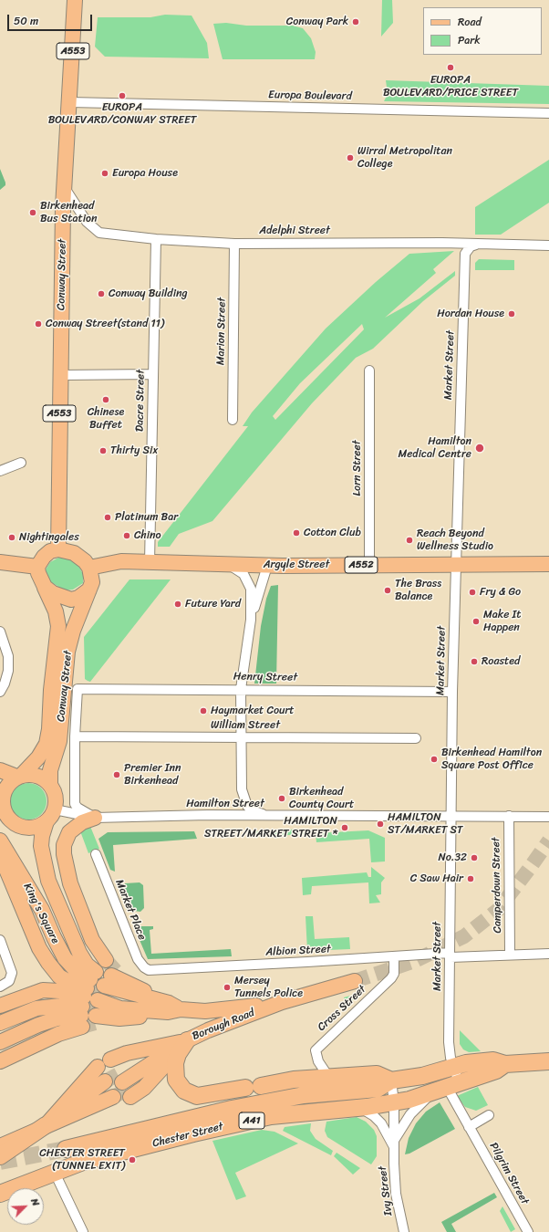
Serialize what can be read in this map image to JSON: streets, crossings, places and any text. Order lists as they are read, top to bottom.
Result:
{
  "streets": {
    "highway": ["A41", "Chester Street"],
    "main road": [
      "A553",
      "Conway Street",
      "Argyle Street",
      "A552",
      "King's Square",
      "Borough Road"
    ],
    "street": [
      "Europa Boulevard",
      "Adelphi Street",
      "Marion Street",
      "Market Street",
      "Dacre Street",
      "Lorn Street",
      "Henry Street",
      "William Street",
      "Hamilton Street",
      "Camperdown Street",
      "Market Place",
      "Albion Street",
      "Cross Street",
      "Pilgrim Street",
      "Ivy Street"
    ]
  },
  "crossings": [
    ["Europa Boulevard", "Conway Street"],
    ["Adelphi Street", "Conway Street"],
    ["Adelphi Street", "Marion Street"],
    ["Adelphi Street", "Market Street"],
    ["Adelphi Street", "Dacre Street"],
    ["Conway Street", "Argyle Street"],
    ["Conway Street", "Henry Street"],
    ["Conway Street", "William Street"],
    ["Conway Street", "Hamilton Street"],
    ["Market Street", "Argyle Street"],
    ["Market Street", "Henry Street"],
    ["Market Street", "Hamilton Street"],
    ["Market Street", "Albion Street"],
    ["Market Street", "Chester Street"],
    ["Market Street", "Pilgrim Street"],
    ["Market Street", "Ivy Street"],
    ["Dacre Street", "Argyle Street"],
    ["Lorn Street", "Argyle Street"],
    ["Hamilton Street", "Camperdown Street"],
    ["Camperdown Street", "Albion Street"],
    ["Market Place", "Albion Street"],
    ["King's Square", "Borough Road"],
    ["Albion Street", "Cross Street"],
    ["Chester Street", "Ivy Street"]
  ],
  "places": [
    "Conway Park",
    "EUROPA BOULEVARD/PRICE STREET",
    "EUROPA BOULEVARD/CONWAY STREET",
    "Wirral Metropolitan College",
    "Europa House",
    "Birkenhead Bus Station",
    "Conway Building",
    "Hordan House",
    "Conway Street(stand 11)",
    "Chinese Buffet",
    "Hamilton Medical Centre",
    "Thirty Six",
    "Platinum Bar",
    "Cotton Club",
    "Chino",
    "Nightingales",
    "Reach Beyond Wellness Studio",
    "The Brass Balance",
    "Fry & Go",
    "Future Yard",
    "Make It Happen",
    "Roasted",
    "Haymarket Court",
    "Birkenhead Hamilton Square Post Office",
    "Premier Inn Birkenhead",
    "Birkenhead County Court",
    "HAMILTON ST/MARKET ST",
    "HAMILTON STREET/MARKET STREET *",
    "No.32",
    "C Saw Hair",
    "Mersey Tunnels Police",
    "CHESTER STREET (TUNNEL EXIT)"
  ],
  "legend": ["Road", "Park"],
  "scale_bar": "50 m",
  "north": "top right"
}
